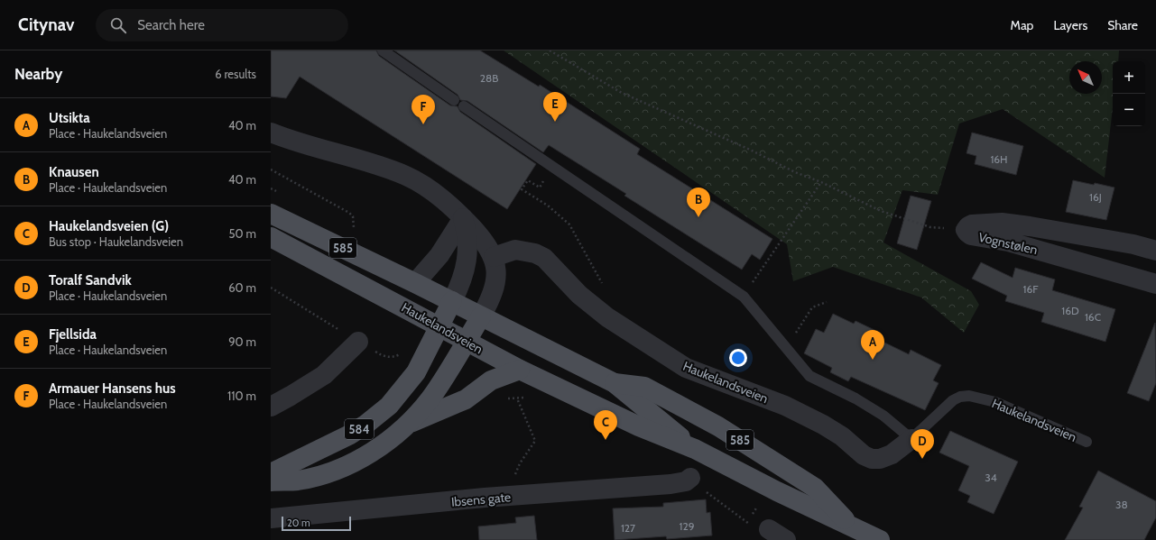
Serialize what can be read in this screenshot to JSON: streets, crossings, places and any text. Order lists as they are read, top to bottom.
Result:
{
  "streets": {
    "main road": ["585", "Haukelandsveien", "584"],
    "street": ["Vognstølen", "Ibsens gate"]
  },
  "crossings": [
    ["Haukelandsveien", "584"]
  ],
  "house_numbers": [
    "28B",
    "16H",
    "16J",
    "16F",
    "16D",
    "16C",
    "34",
    "38",
    "129",
    "127"
  ],
  "scale_bar": "20 m",
  "north": "top left",
  "page": {
    "header": "Citynav",
    "search": "Search here",
    "nav": ["Map", "Layers", "Share"],
    "heading": ["Nearby", "6 results"],
    "map_buttons": ["+", "−"],
    "pins": [
      "E",
      "F",
      "B",
      "A",
      "C",
      "D"
    ],
    "list": [
      {
        "mark": "A",
        "name": "Utsikta",
        "note": "Place · Haukelandsveien",
        "value": "40 m"
      },
      {
        "mark": "B",
        "name": "Knausen",
        "note": "Place · Haukelandsveien",
        "value": "40 m"
      },
      {
        "mark": "C",
        "name": "Haukelandsveien (G)",
        "note": "Bus stop · Haukelandsveien",
        "value": "50 m"
      },
      {
        "mark": "D",
        "name": "Toralf Sandvik",
        "note": "Place · Haukelandsveien",
        "value": "60 m"
      },
      {
        "mark": "E",
        "name": "Fjellsida",
        "note": "Place · Haukelandsveien",
        "value": "90 m"
      },
      {
        "mark": "F",
        "name": "Armauer Hansens hus",
        "note": "Place · Haukelandsveien",
        "value": "110 m"
      }
    ],
    "scale": "20 m"
  }
}
